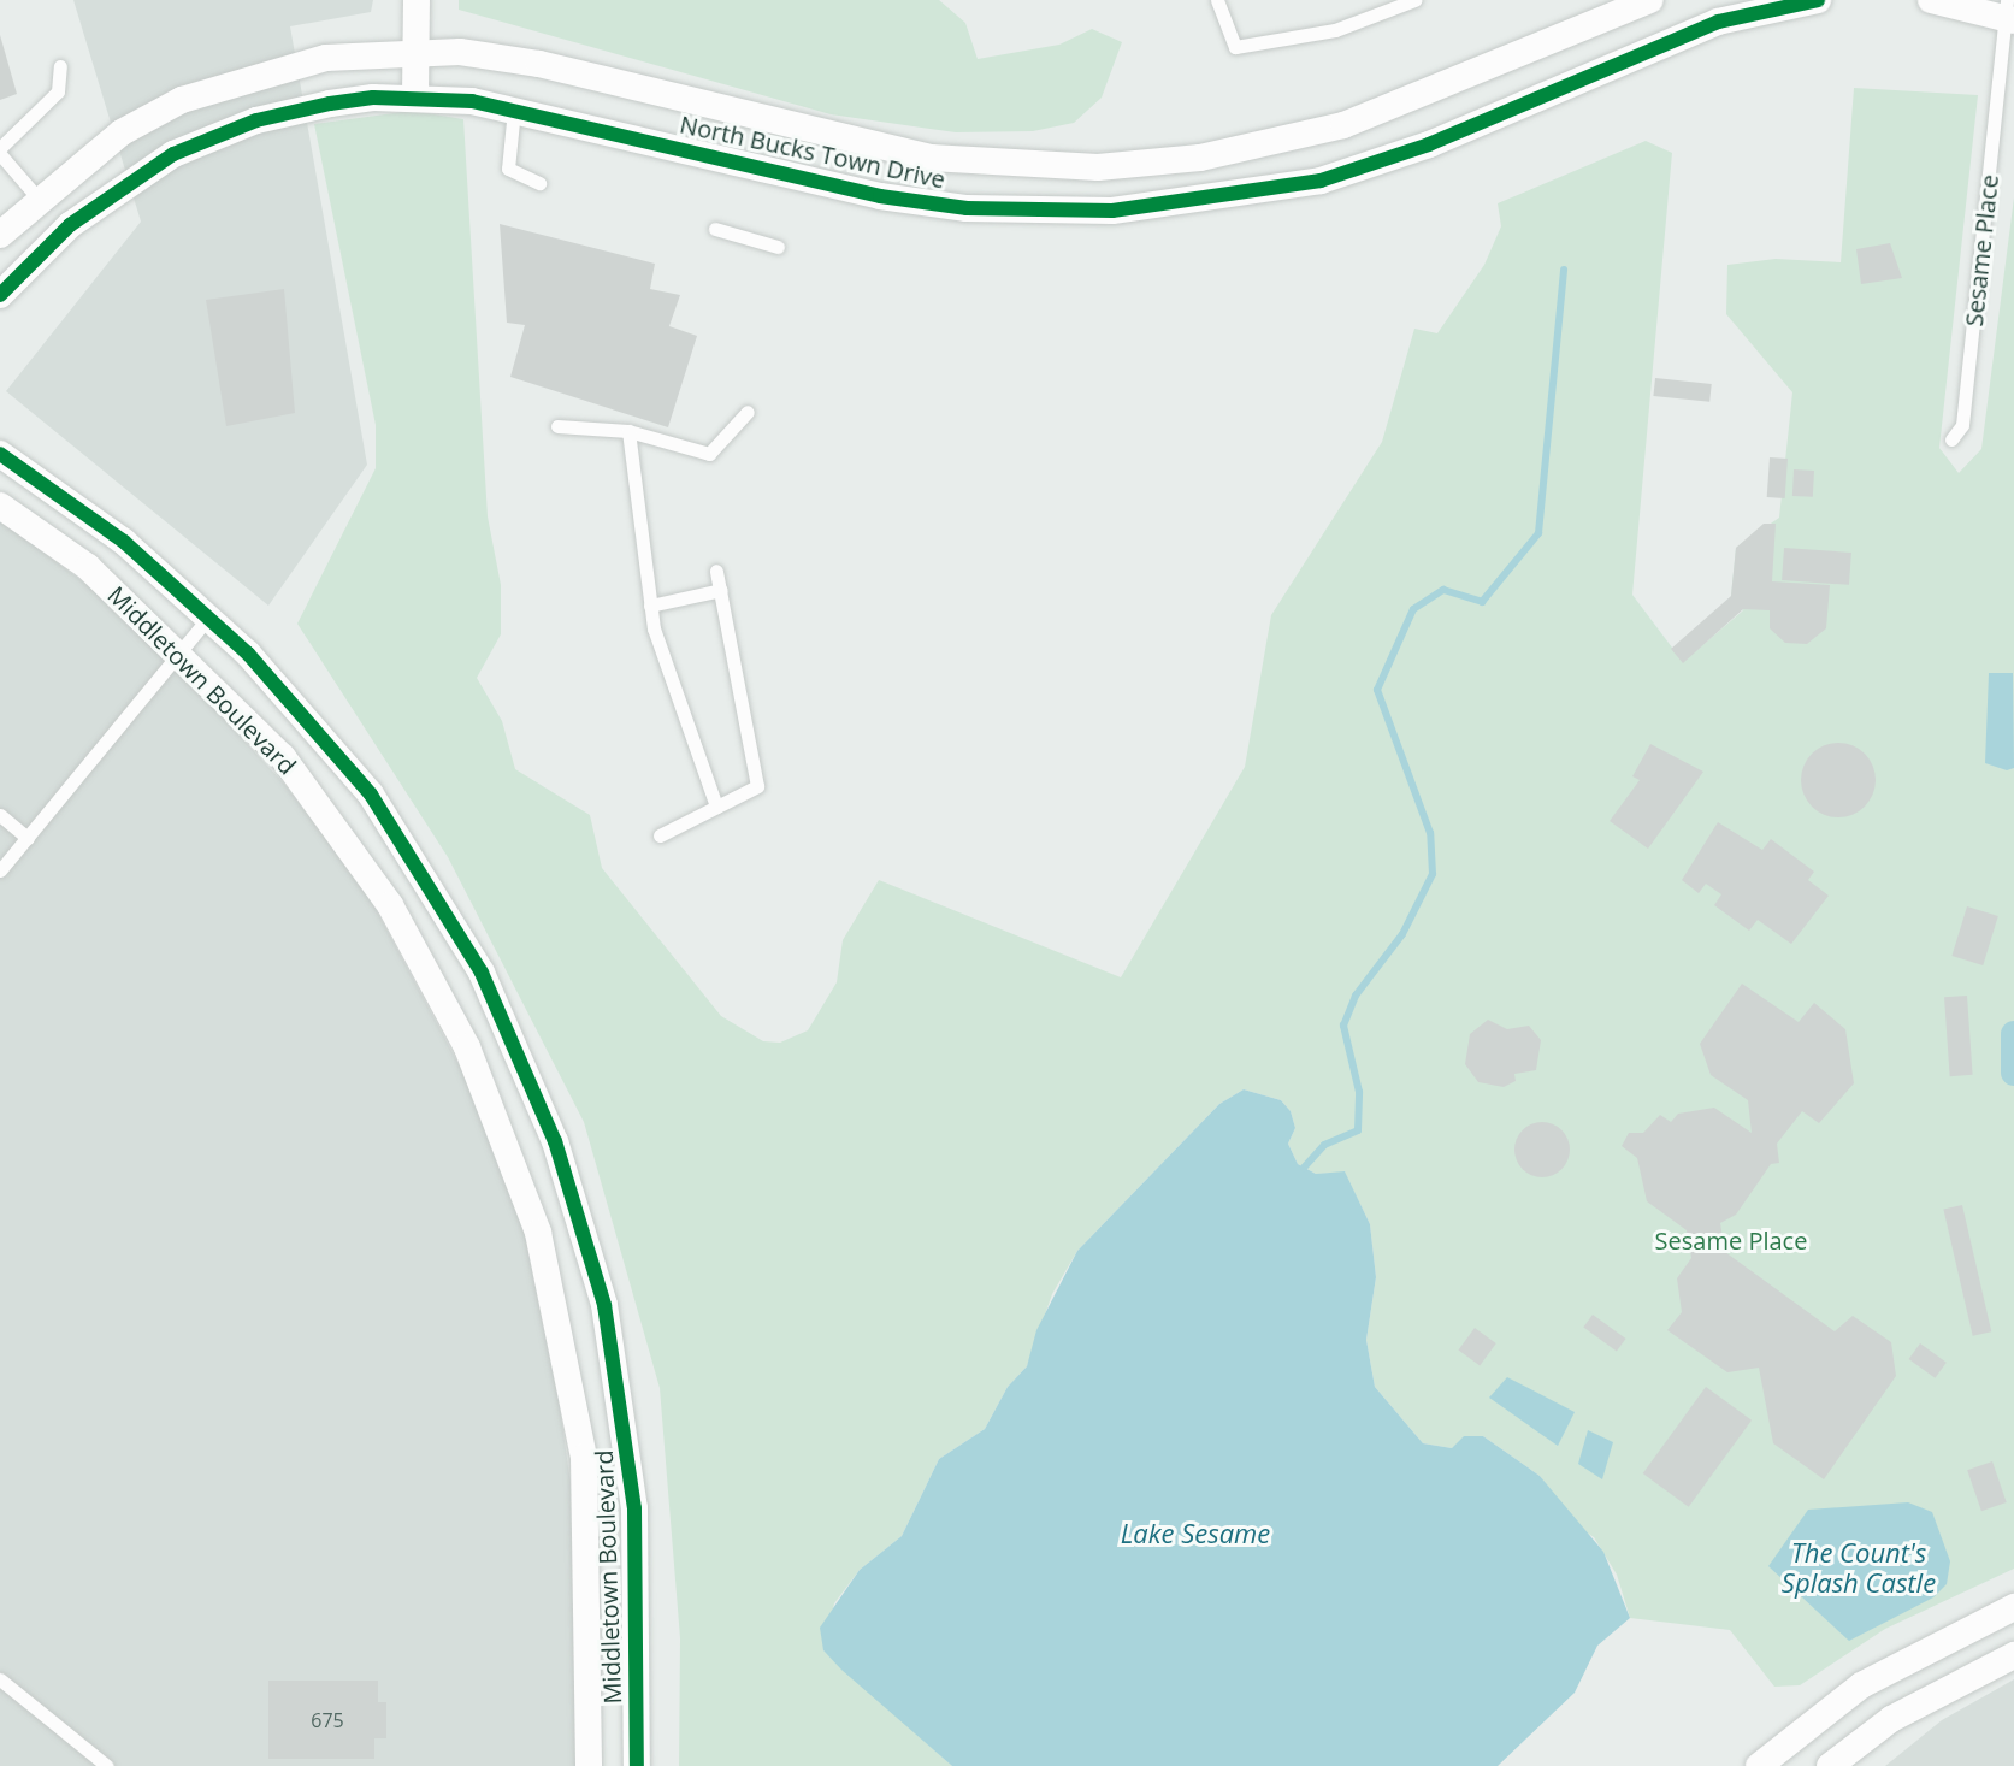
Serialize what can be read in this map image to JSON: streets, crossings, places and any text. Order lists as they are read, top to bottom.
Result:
{
  "streets": {
    "street": ["North Bucks Town Drive", "Middletown Boulevard"],
    "lane": ["Sesame Place"]
  },
  "water": ["Lake Sesame", "The Count's Splash Castle"],
  "parks": ["Sesame Place"],
  "house_numbers": ["675"]
}
